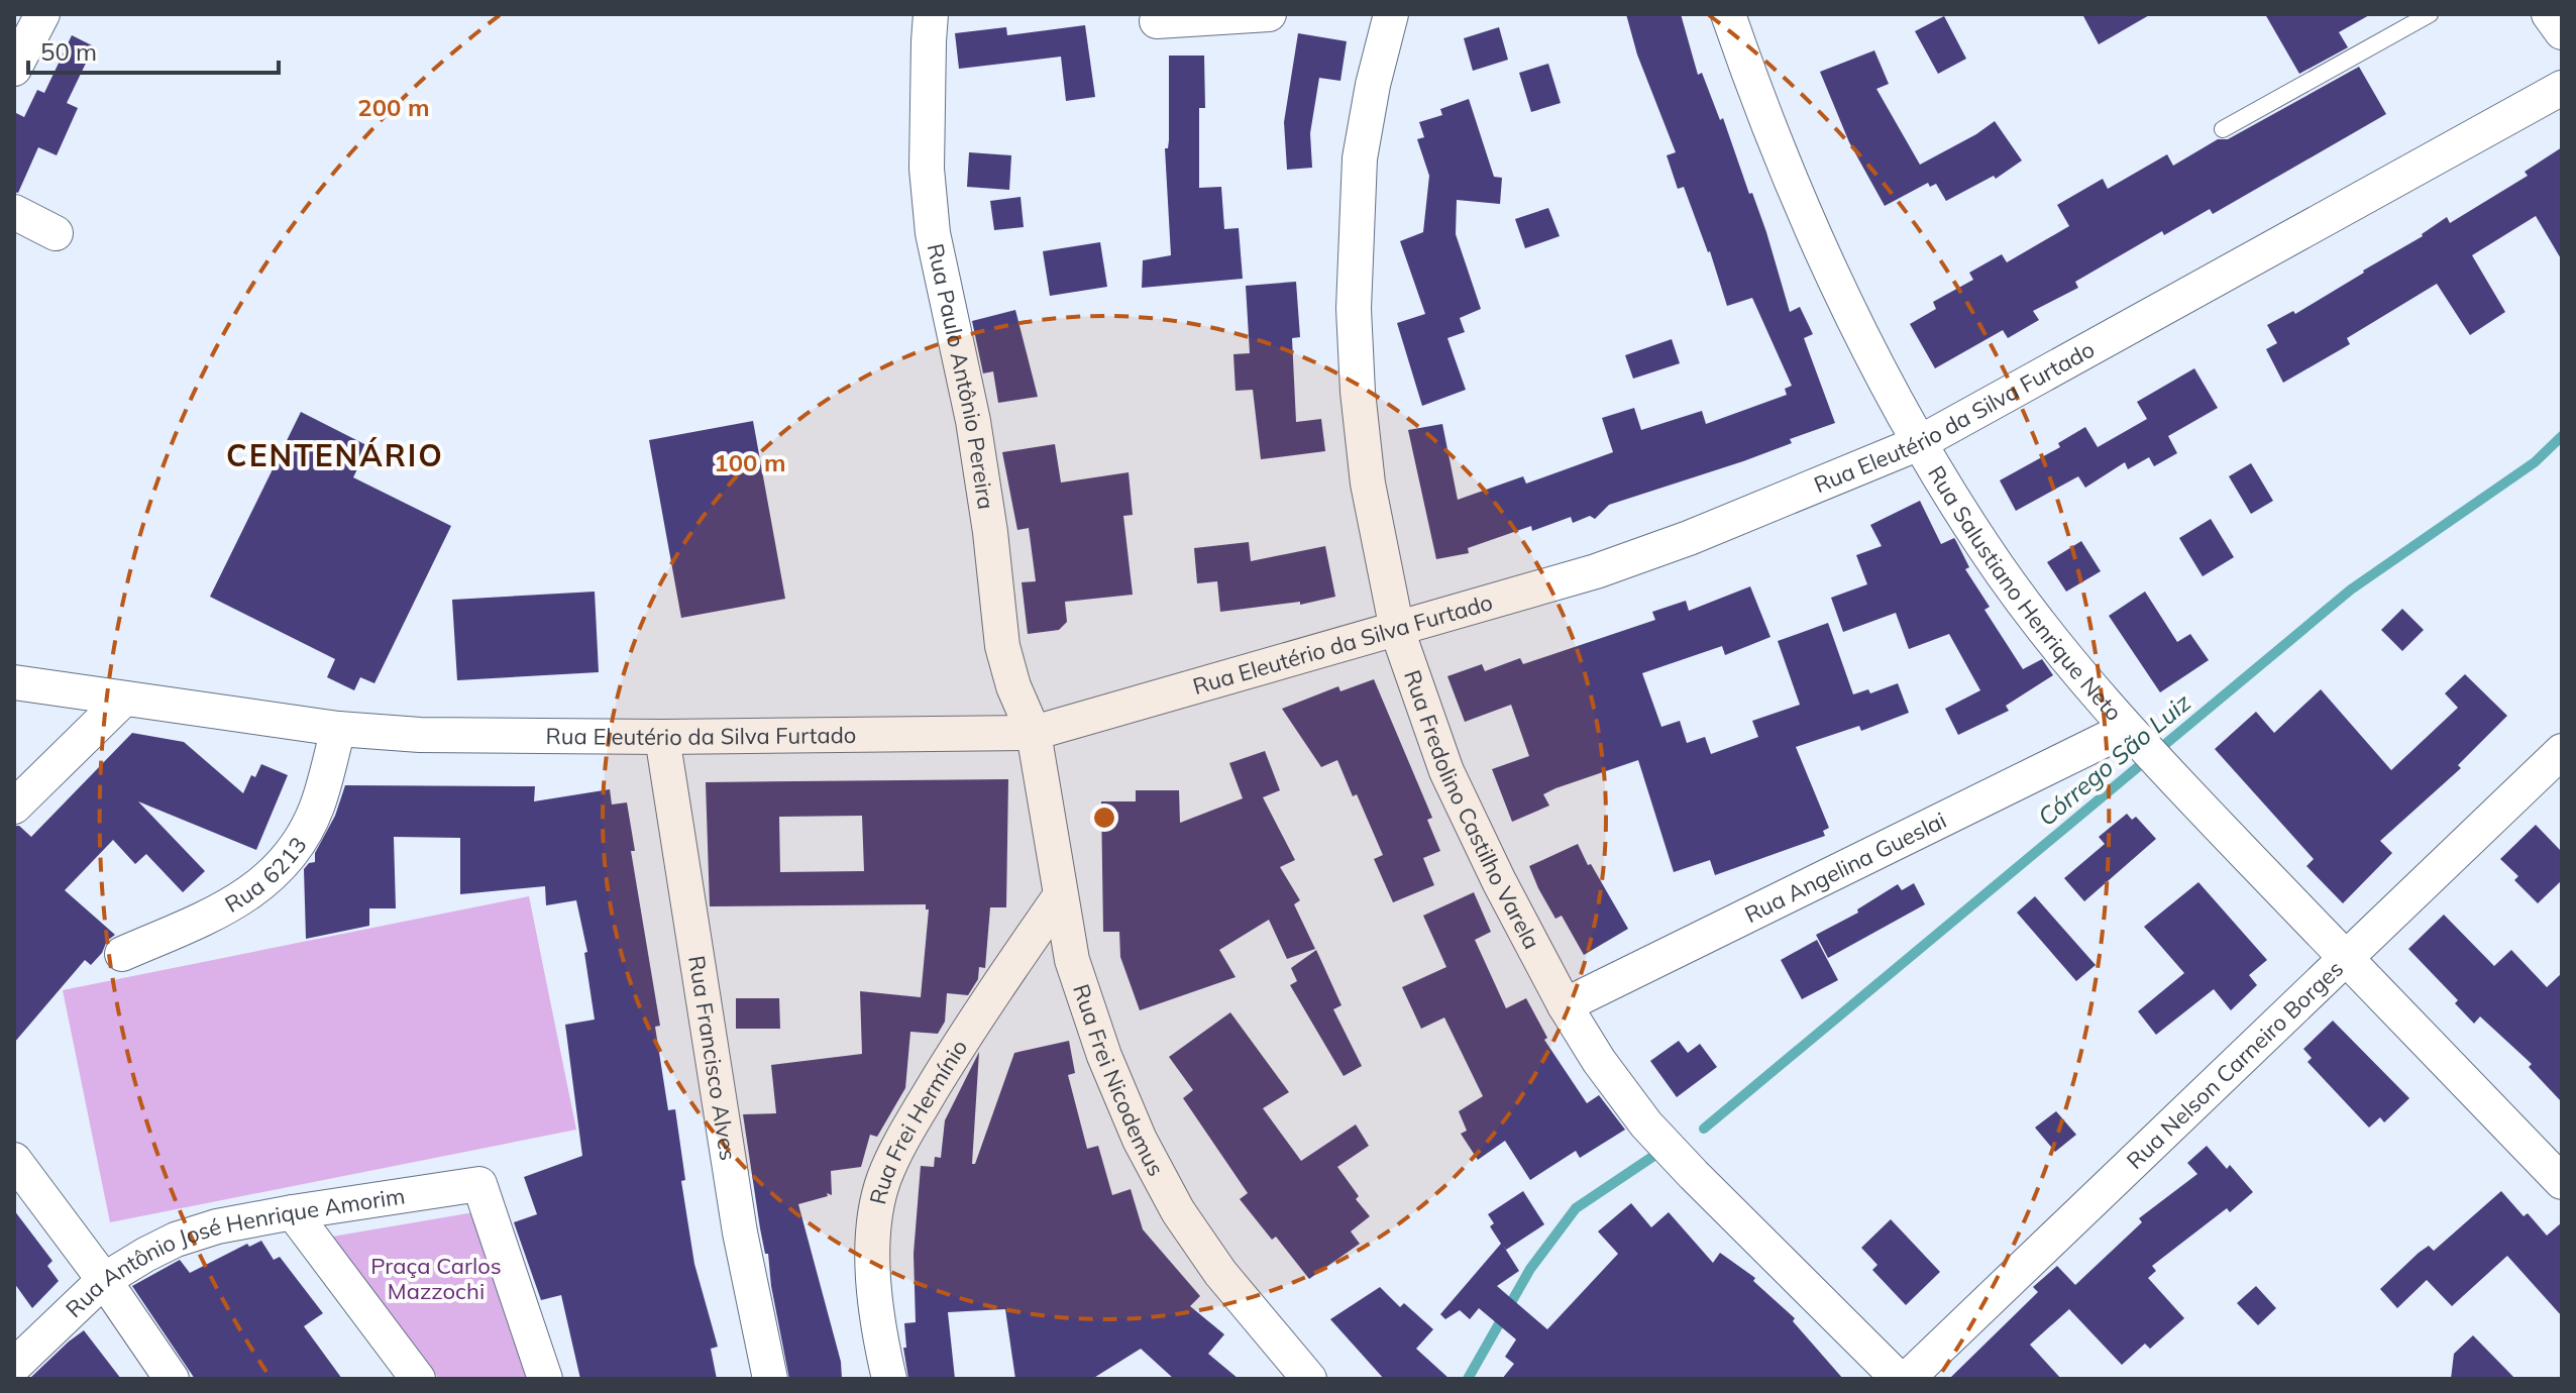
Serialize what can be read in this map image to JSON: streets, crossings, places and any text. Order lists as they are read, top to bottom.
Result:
{
  "streets": {
    "street": [
      "Rua Paulo Antônio Pereira",
      "Rua Eleutério da Silva Furtado",
      "Rua Salustiano Henrique Neto",
      "Rua Fredolino Castilho Varela",
      "Rua Angelina Gueslai",
      "Rua 6213",
      "Rua Francisco Alves",
      "Rua Nelson Carneiro Borges",
      "Rua Frei Nicodemus",
      "Rua Frei Hermínio",
      "Rua Antônio José Henrique Amorim"
    ]
  },
  "crossings": [
    ["Rua Paulo Antônio Pereira", "Rua Eleutério da Silva Furtado"],
    ["Rua Paulo Antônio Pereira", "Rua Frei Nicodemus"],
    ["Rua Eleutério da Silva Furtado", "Rua Salustiano Henrique Neto"],
    ["Rua Eleutério da Silva Furtado", "Rua Fredolino Castilho Varela"],
    ["Rua Eleutério da Silva Furtado", "Rua 6213"],
    ["Rua Eleutério da Silva Furtado", "Rua Francisco Alves"],
    ["Rua Eleutério da Silva Furtado", "Rua Frei Nicodemus"],
    ["Rua Salustiano Henrique Neto", "Rua Angelina Gueslai"],
    ["Rua Salustiano Henrique Neto", "Rua Nelson Carneiro Borges"],
    ["Rua Fredolino Castilho Varela", "Rua Angelina Gueslai"],
    ["Rua Frei Nicodemus", "Rua Frei Hermínio"]
  ],
  "districts": ["CENTENÁRIO"],
  "water": ["Córrego São Luiz"],
  "parks": ["Praça Carlos Mazzochi"],
  "scale_bar": "50 m",
  "rings": ["200 m", "100 m"]
}
